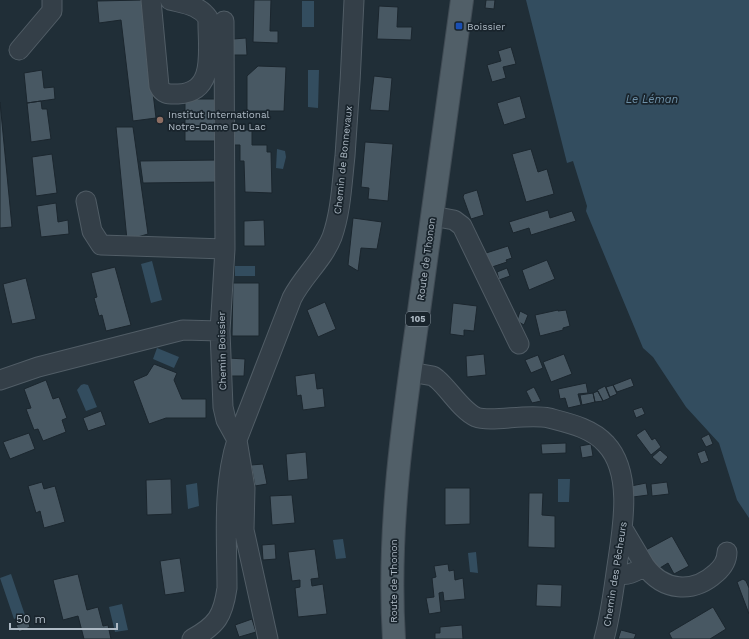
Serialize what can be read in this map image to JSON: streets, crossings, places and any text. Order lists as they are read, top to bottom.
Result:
{
  "streets": {
    "main road": ["Route de Thonon", "105"],
    "street": ["Chemin de Bonnevaux", "Chemin Boissier", "Chemin des Pêcheurs"]
  },
  "crossings": [
    ["Chemin de Bonnevaux", "Chemin Boissier"],
    ["Route de Thonon", "Chemin des Pêcheurs"]
  ],
  "water": ["Le Léman"],
  "places": {
    "transit": ["Boissier"],
    "other": ["Institut International Notre-Dame Du Lac"]
  },
  "scale_bar": "50 m"
}
